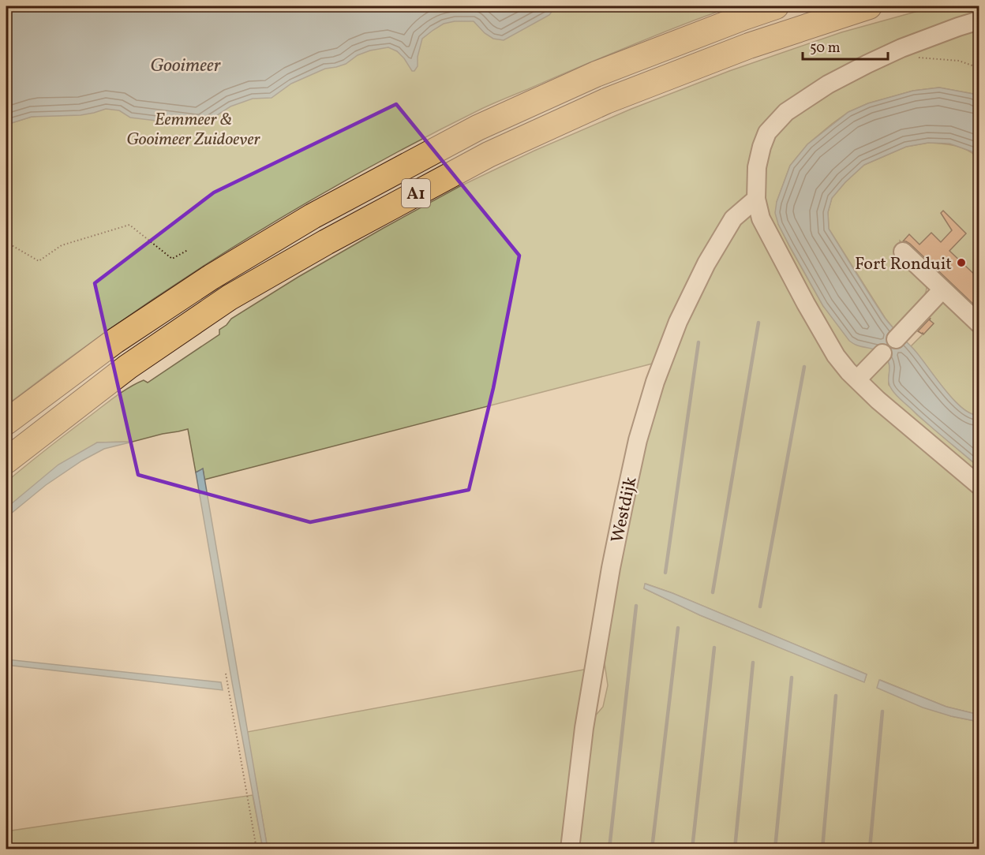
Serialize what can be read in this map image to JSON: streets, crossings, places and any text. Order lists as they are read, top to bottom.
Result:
{
  "streets": {
    "highway": ["A1"],
    "street": ["Westdijk"]
  },
  "water": ["Gooimeer"],
  "parks": ["Eemmeer & Gooimeer Zuidoever"],
  "places": ["Fort Ronduit"],
  "scale_bar": "50 m"
}
